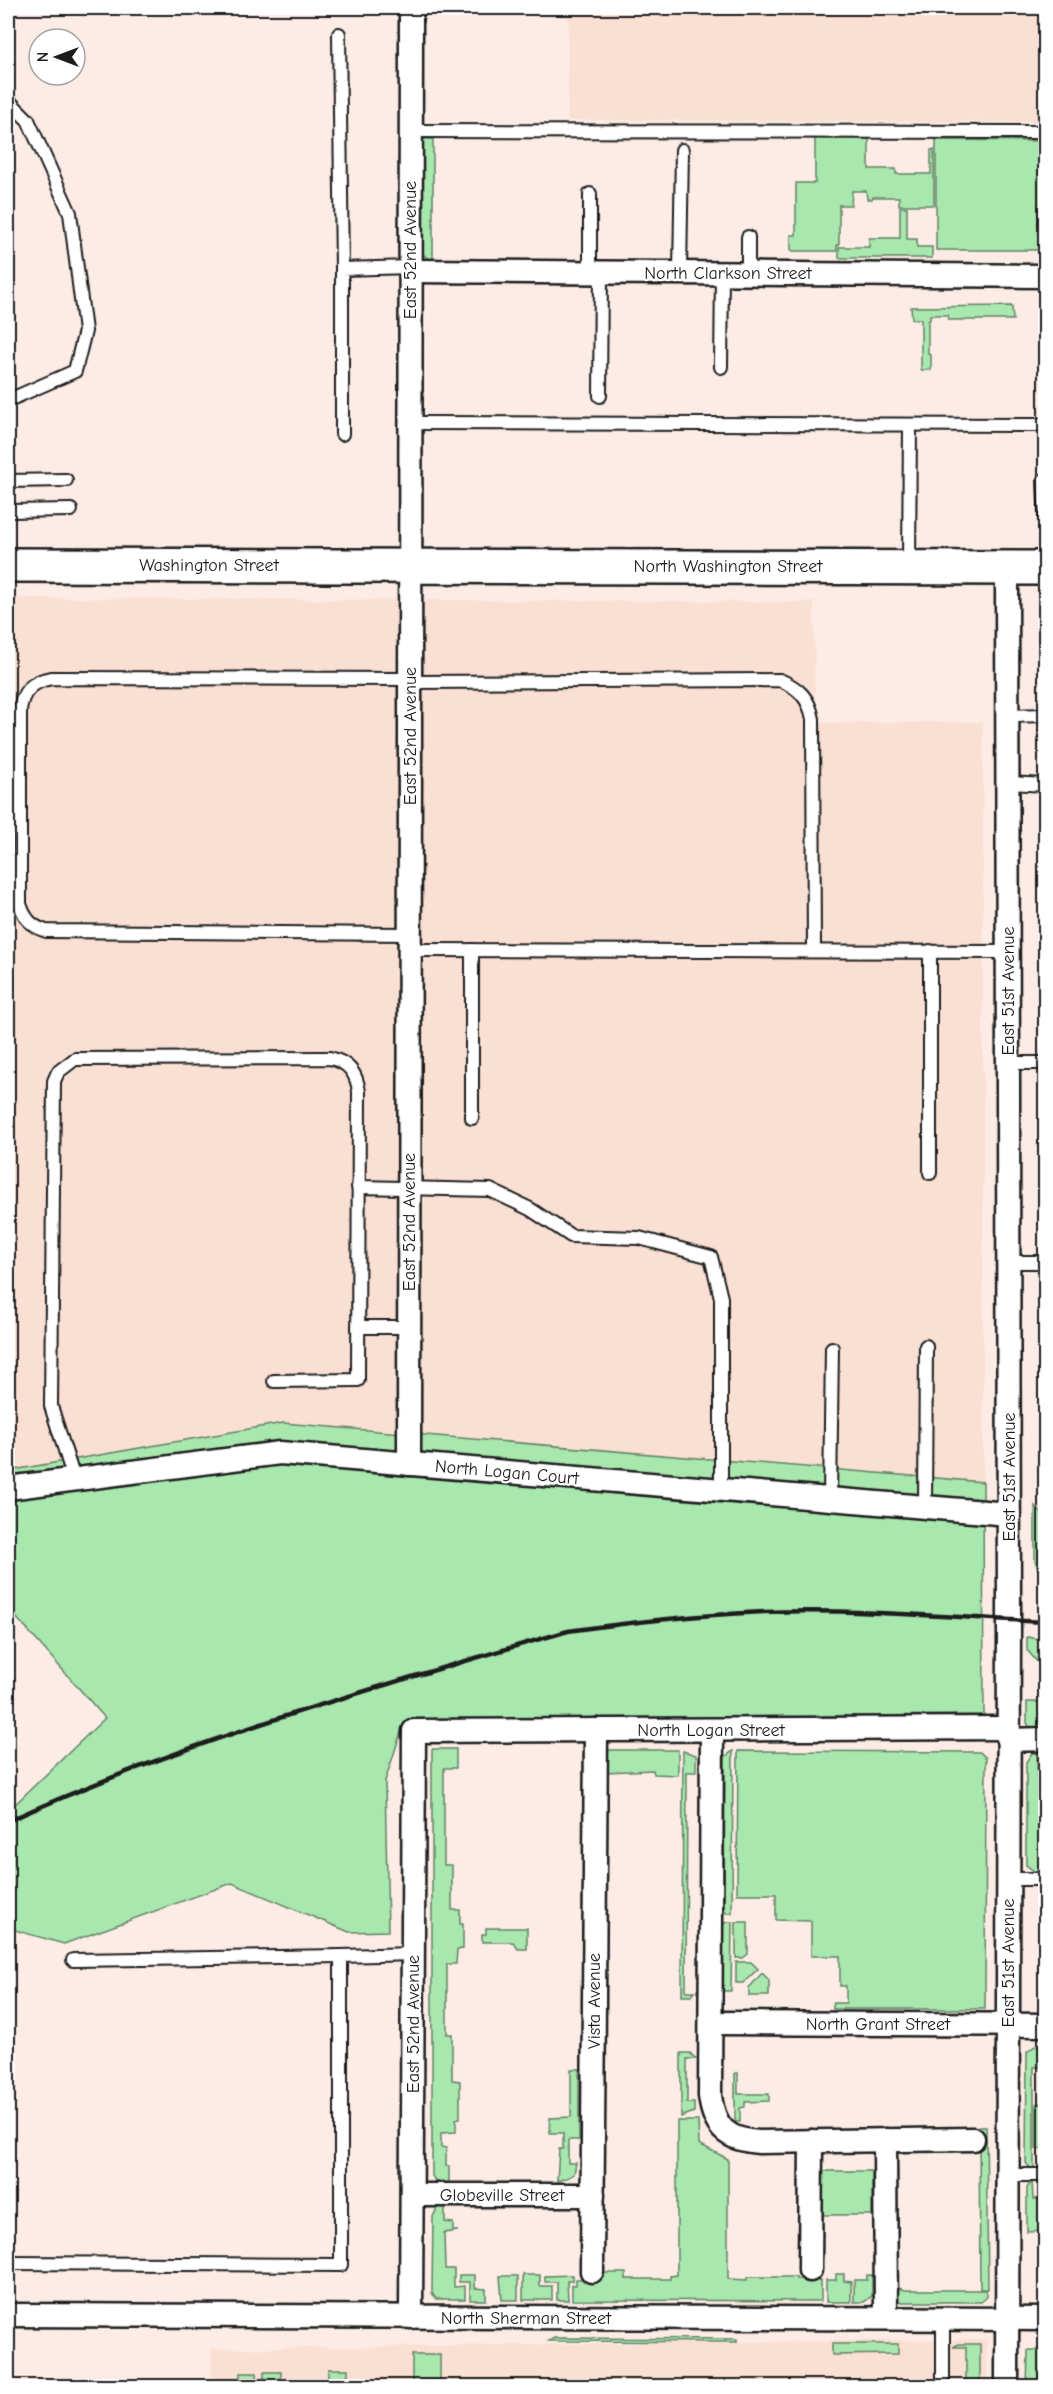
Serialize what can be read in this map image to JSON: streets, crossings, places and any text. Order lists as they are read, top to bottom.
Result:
{
  "streets": {
    "main road": ["Washington Street", "North Washington Street"],
    "street": [
      "East 52nd Avenue",
      "North Clarkson Street",
      "East 51st Avenue",
      "North Logan Court",
      "North Logan Street",
      "Vista Avenue",
      "North Grant Street",
      "Globeville Street",
      "North Sherman Street"
    ]
  },
  "crossings": [
    ["East 52nd Avenue", "North Clarkson Street"],
    ["East 52nd Avenue", "Washington Street"],
    ["East 52nd Avenue", "North Washington Street"],
    ["East 52nd Avenue", "North Logan Court"],
    ["East 52nd Avenue", "North Logan Street"],
    ["East 52nd Avenue", "Globeville Street"],
    ["East 52nd Avenue", "North Sherman Street"],
    ["Washington Street", "North Washington Street"],
    ["North Washington Street", "East 51st Avenue"],
    ["East 51st Avenue", "North Logan Court"],
    ["East 51st Avenue", "North Logan Street"],
    ["East 51st Avenue", "North Grant Street"],
    ["East 51st Avenue", "North Sherman Street"],
    ["North Logan Street", "Vista Avenue"],
    ["Vista Avenue", "Globeville Street"]
  ],
  "north": "left"
}
